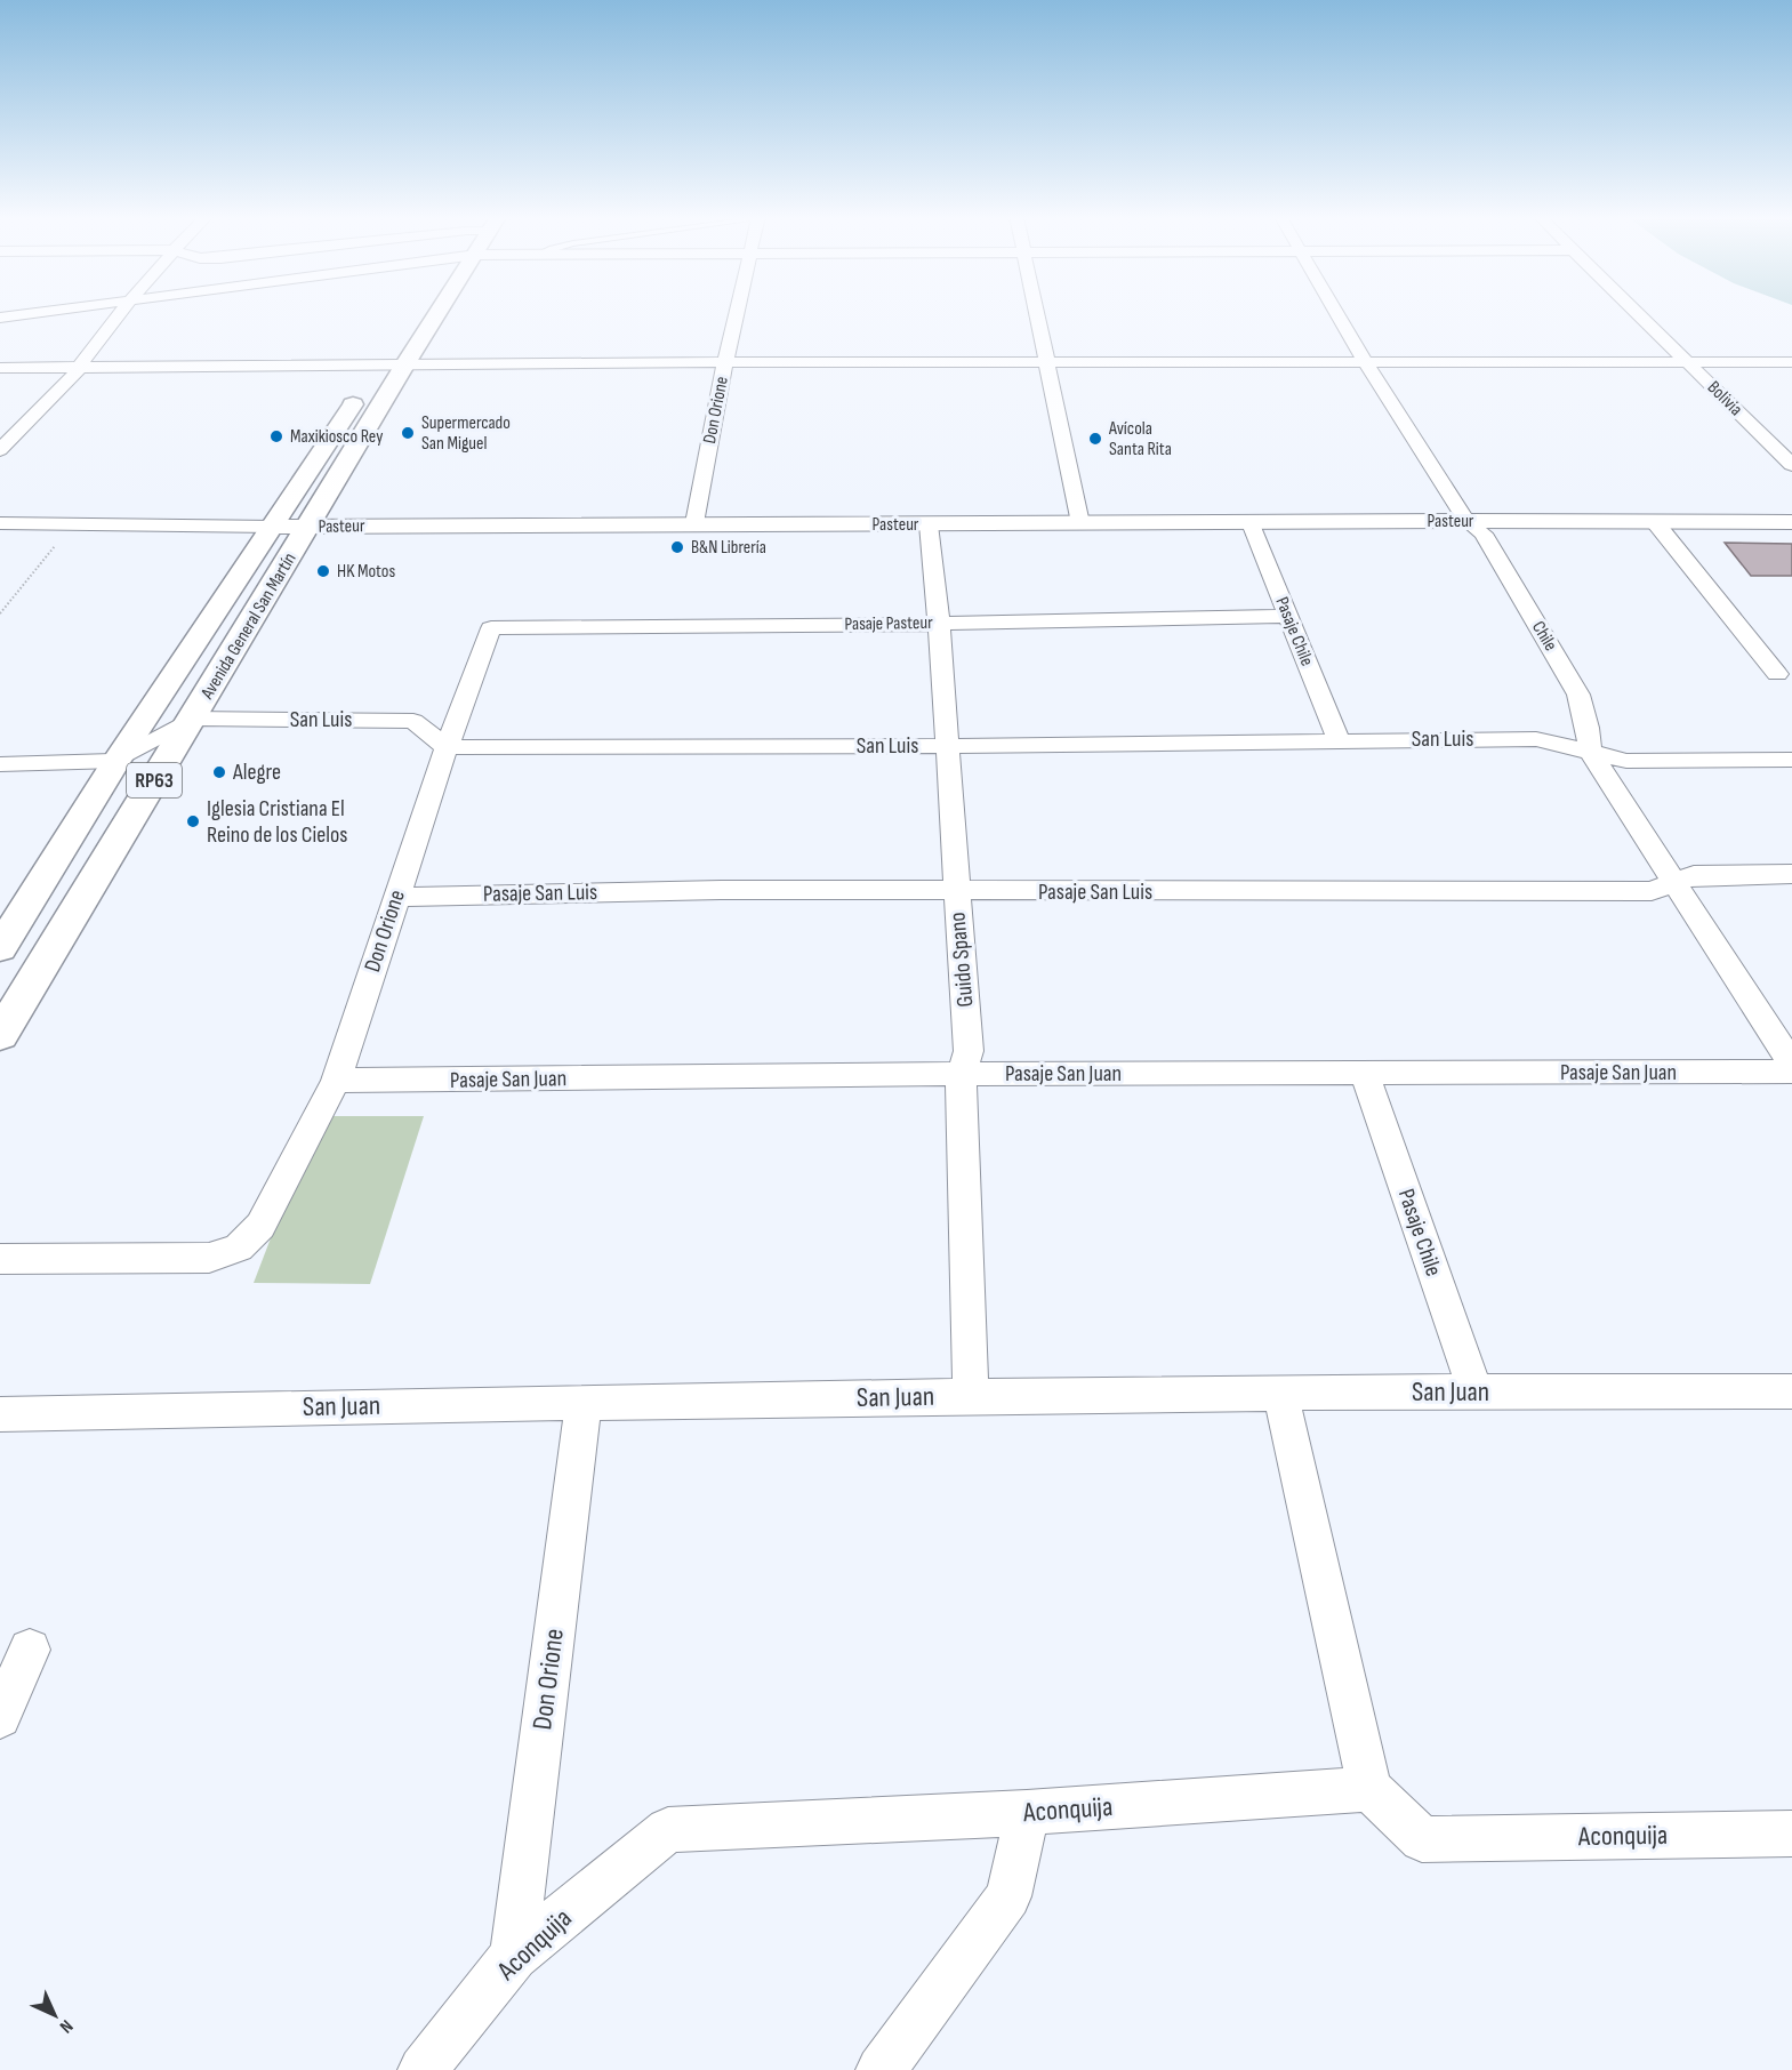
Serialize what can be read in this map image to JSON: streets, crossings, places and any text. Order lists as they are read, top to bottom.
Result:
{
  "streets": {
    "main road": ["Avenida General San Martín", "RP63"],
    "street": [
      "Bolivia",
      "Don Orione",
      "Pasteur",
      "Pasaje Pasteur",
      "Pasaje Chile",
      "Chile",
      "San Luis",
      "Pasaje San Luis",
      "Guido Spano",
      "Pasaje San Juan",
      "San Juan",
      "Aconquija"
    ]
  },
  "crossings": [
    ["Don Orione", "Pasteur"],
    ["Don Orione", "Pasaje Pasteur"],
    ["Don Orione", "San Luis"],
    ["Don Orione", "Pasaje San Luis"],
    ["Don Orione", "Pasaje San Juan"],
    ["Don Orione", "San Juan"],
    ["Don Orione", "Aconquija"],
    ["Pasteur", "Avenida General San Martín"],
    ["Pasteur", "Pasaje Chile"],
    ["Pasteur", "Chile"],
    ["Pasteur", "Guido Spano"],
    ["Pasaje Pasteur", "Pasaje Chile"],
    ["Pasaje Pasteur", "Guido Spano"],
    ["Avenida General San Martín", "San Luis"],
    ["Pasaje Chile", "San Luis"],
    ["Pasaje Chile", "Pasaje San Juan"],
    ["Pasaje Chile", "San Juan"],
    ["Chile", "San Luis"],
    ["Chile", "Pasaje San Luis"],
    ["San Luis", "Guido Spano"],
    ["Pasaje San Luis", "Guido Spano"],
    ["Guido Spano", "Pasaje San Juan"],
    ["Guido Spano", "San Juan"]
  ],
  "places": [
    "Supermercado San Miguel",
    "Maxikiosco Rey",
    "Avícola Santa Rita",
    "B&N Librería",
    "HK Motos",
    "Alegre",
    "Iglesia Cristiana El Reino de los Cielos"
  ],
  "north": "bottom right"
}
